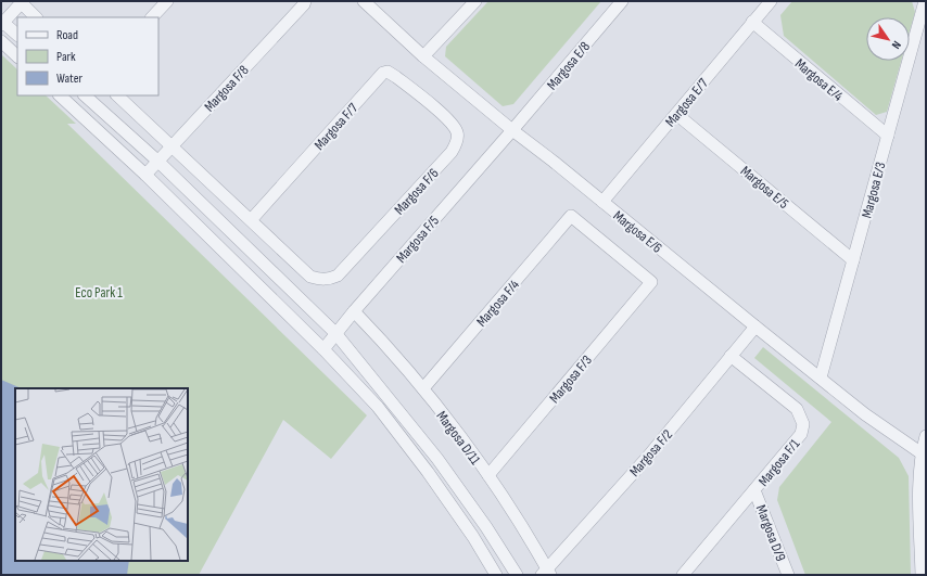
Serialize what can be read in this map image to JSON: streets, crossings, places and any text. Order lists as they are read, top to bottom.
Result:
{
  "streets": {
    "street": [
      "Margosa E/8",
      "Margosa E/4",
      "Margosa F/8",
      "Margosa E/7",
      "Margosa F/7",
      "Margosa E/5",
      "Margosa E/3",
      "Margosa F/6",
      "Margosa E/6",
      "Margosa F/5",
      "Margosa F/4",
      "Margosa F/3",
      "Margosa D/11",
      "Margosa F/2",
      "Margosa F/1",
      "Margosa D/9"
    ]
  },
  "crossings": [
    ["Margosa E/8", "Margosa E/6"],
    ["Margosa E/8", "Margosa F/5"],
    ["Margosa E/4", "Margosa E/7"],
    ["Margosa E/4", "Margosa E/3"],
    ["Margosa E/7", "Margosa E/5"],
    ["Margosa E/7", "Margosa E/6"],
    ["Margosa F/7", "Margosa F/6"],
    ["Margosa E/5", "Margosa E/3"],
    ["Margosa E/3", "Margosa E/6"],
    ["Margosa E/6", "Margosa F/5"],
    ["Margosa E/6", "Margosa F/2"],
    ["Margosa F/5", "Margosa D/11"],
    ["Margosa F/4", "Margosa F/3"],
    ["Margosa F/4", "Margosa D/11"],
    ["Margosa F/3", "Margosa D/11"],
    ["Margosa D/11", "Margosa F/2"],
    ["Margosa F/2", "Margosa F/1"],
    ["Margosa F/1", "Margosa D/9"]
  ],
  "parks": ["Eco Park 1"],
  "legend": ["Road", "Park", "Water"],
  "north": "bottom right"
}
